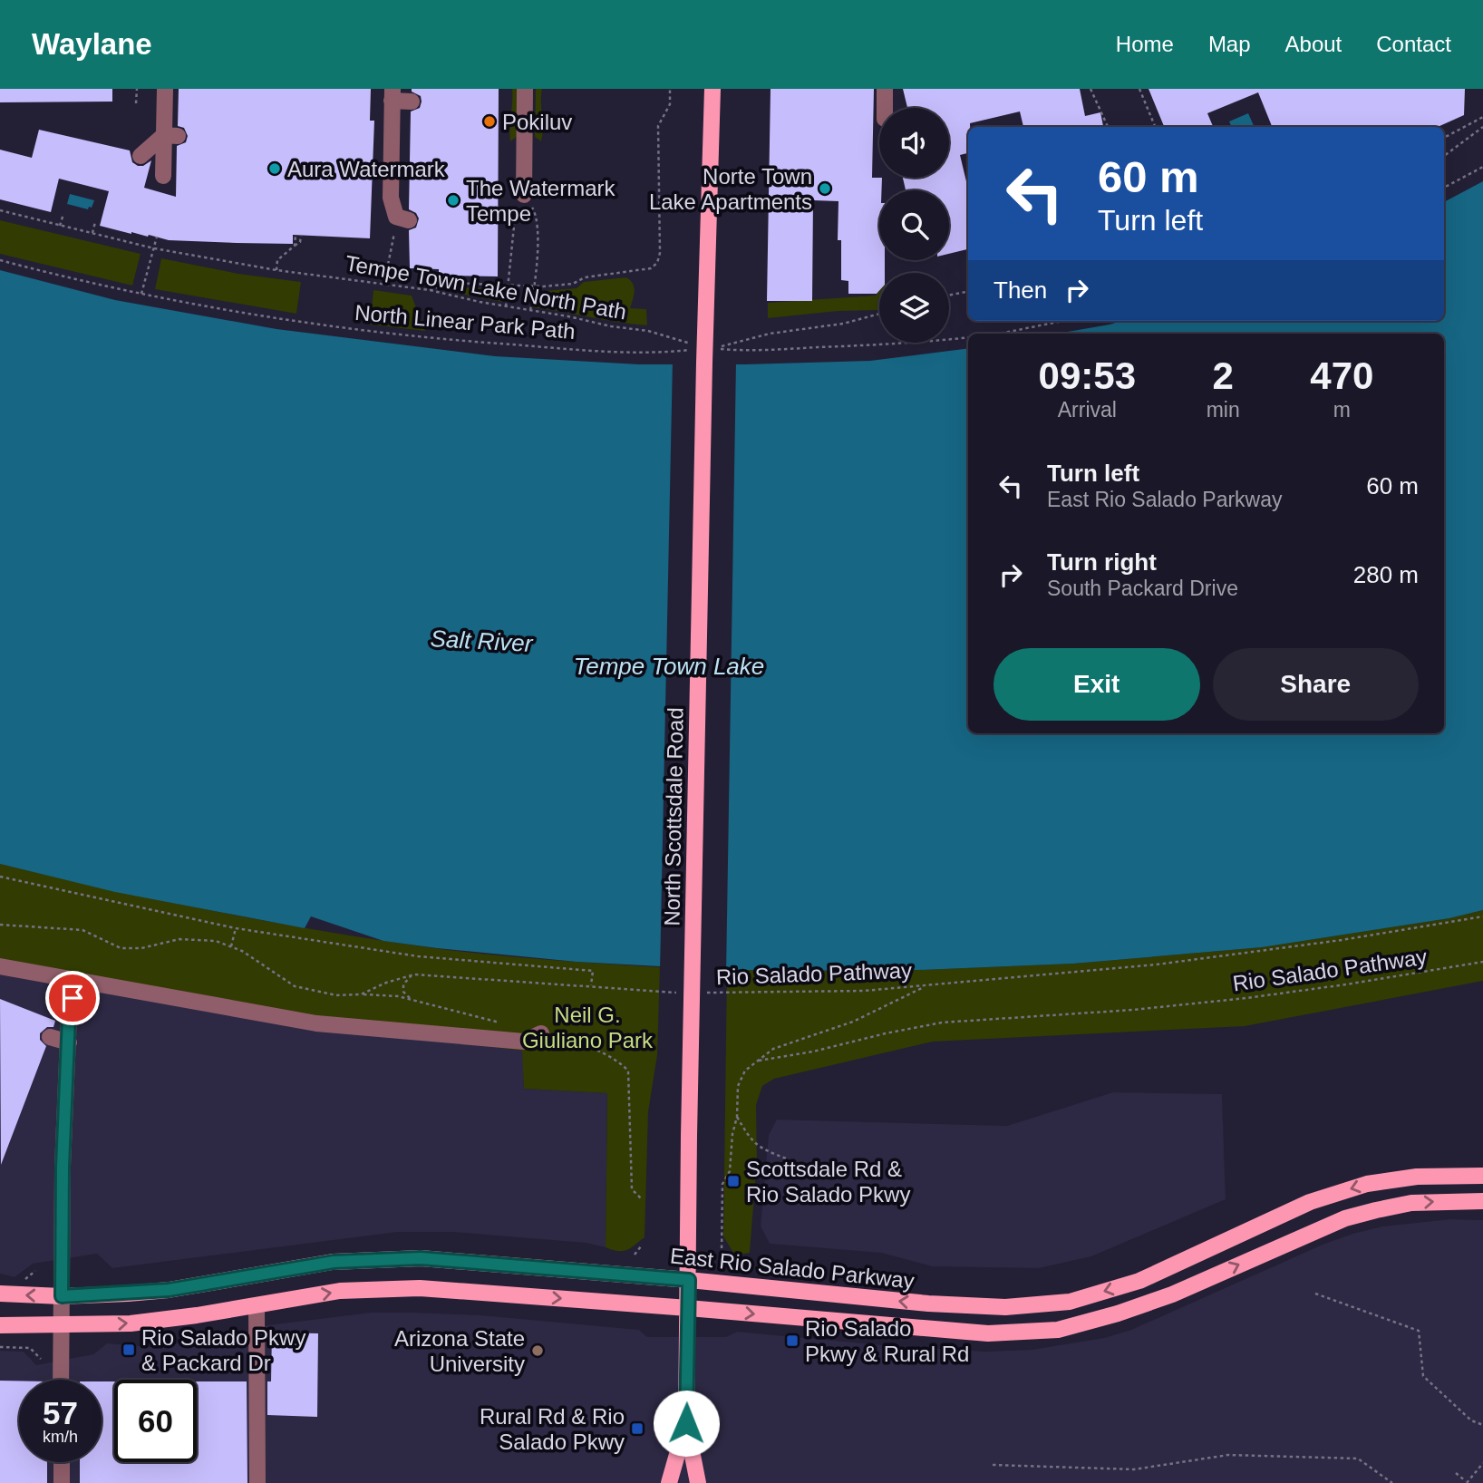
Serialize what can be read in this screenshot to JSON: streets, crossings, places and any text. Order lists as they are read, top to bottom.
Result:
{
  "streets": {
    "main road": ["North Scottsdale Road", "East Rio Salado Parkway"],
    "path": ["Tempe Town Lake North Path", "North Linear Park Path", "Rio Salado Pathway"]
  },
  "crossings": [
    ["North Scottsdale Road", "East Rio Salado Parkway"]
  ],
  "water": ["Salt River", "Tempe Town Lake"],
  "parks": ["Neil G. Giuliano Park"],
  "places": {
    "other": [
      "Pokiluv",
      "Aura Watermark",
      "Norte Town Lake Apartments",
      "The Watermark Tempe",
      "Arizona State University"
    ],
    "transit": [
      "Scottsdale Rd & Rio Salado Pkwy",
      "Rio Salado Pkwy & Rural Rd",
      "Rio Salado Pkwy & Packard Dr",
      "Rural Rd & Rio Salado Pkwy"
    ]
  },
  "page": {
    "header": "Waylane",
    "nav": [
      "Home",
      "Map",
      "About",
      "Contact"
    ],
    "turn": ["60 m", "Turn left"],
    "then": "Then",
    "eta": [
      "09:53",
      "Arrival",
      "2",
      "min",
      "470",
      "m"
    ],
    "list": [
      {
        "name": "Turn left",
        "note": "East Rio Salado Parkway",
        "value": "60 m"
      },
      {
        "name": "Turn right",
        "note": "South Packard Drive",
        "value": "280 m"
      }
    ],
    "buttons": ["Exit", "Share"],
    "speed": "57 km/h",
    "limit": "60"
  }
}
